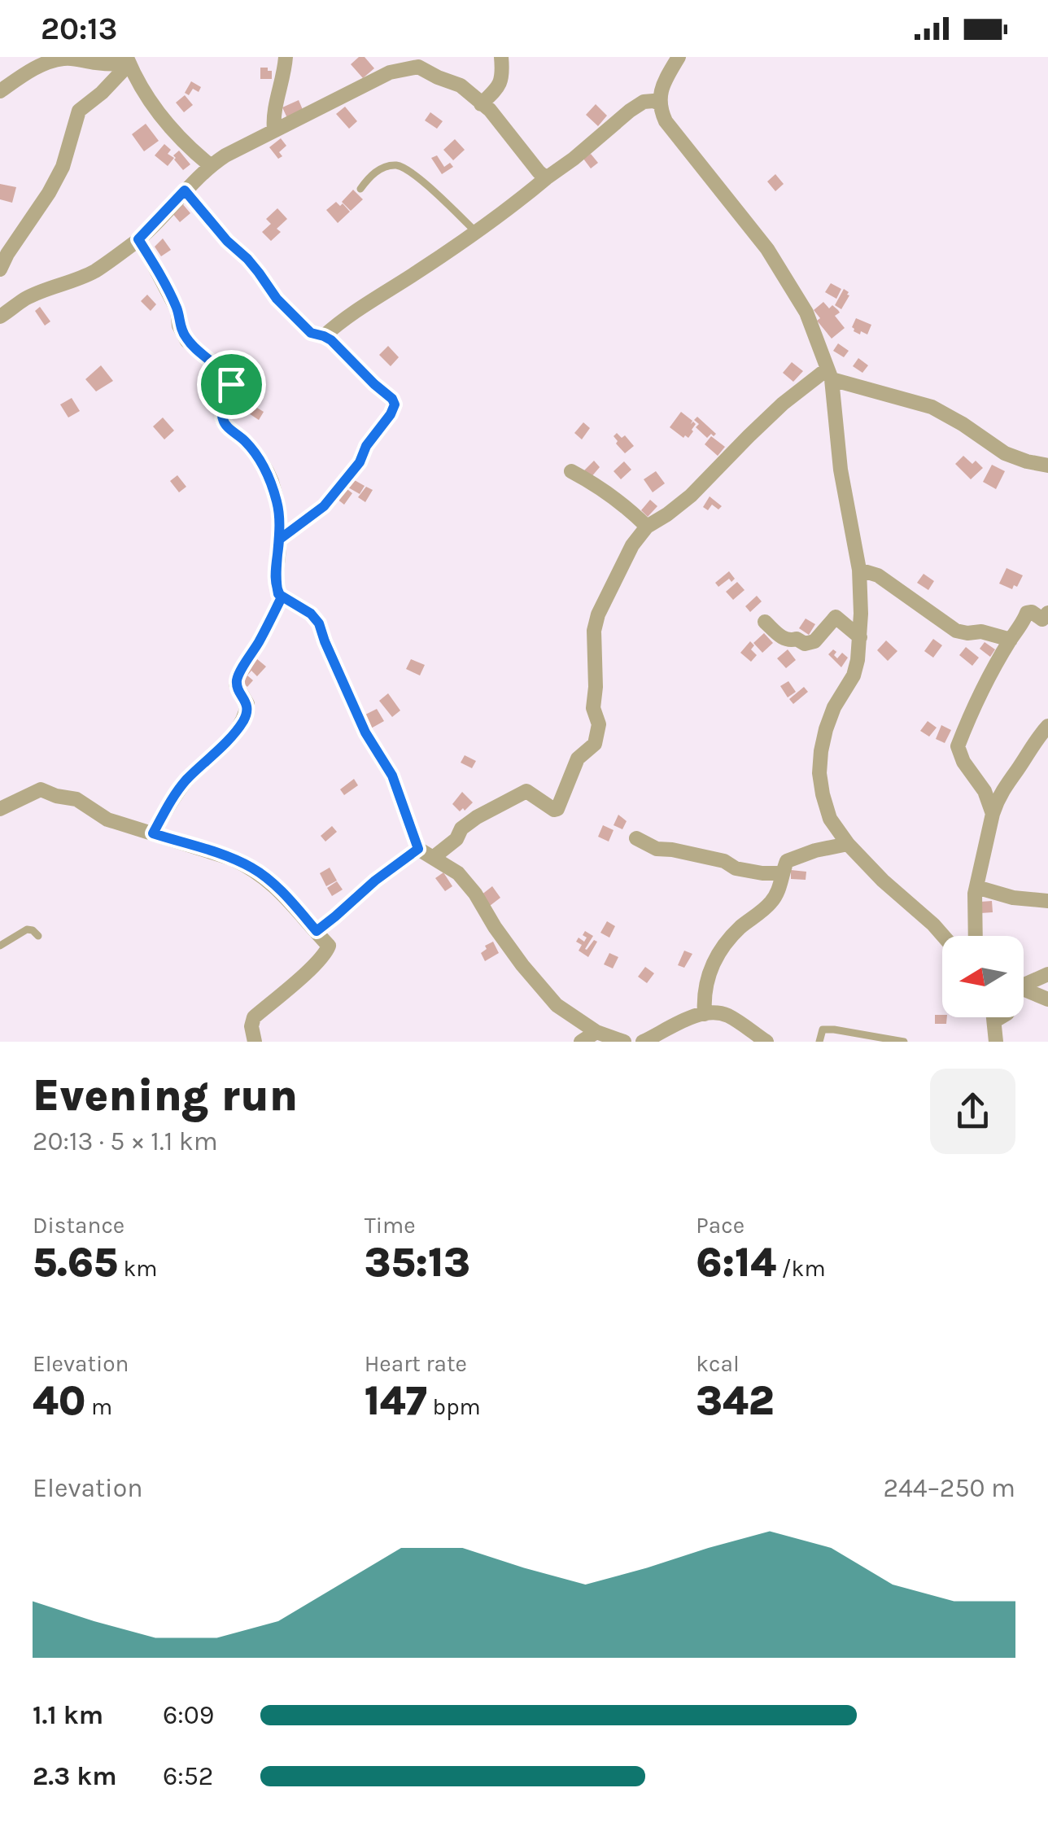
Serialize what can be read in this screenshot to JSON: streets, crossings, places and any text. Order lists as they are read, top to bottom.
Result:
{
  "north": "left",
  "page": {
    "status": "20:13",
    "heading": ["Evening run", "20:13 · 5 × 1.1 km"],
    "stats": [
      ["Distance", "5.65 km"],
      ["Time", "35:13"],
      ["Pace", "6:14 /km"],
      ["Elevation", "40 m"],
      ["Heart rate", "147 bpm"],
      ["kcal", "342"]
    ],
    "chart": ["Elevation", "244–250 m"],
    "list": [
      {
        "name": "1.1 km",
        "note": "6:09"
      },
      {
        "name": "2.3 km",
        "note": "6:52"
      }
    ]
  }
}
